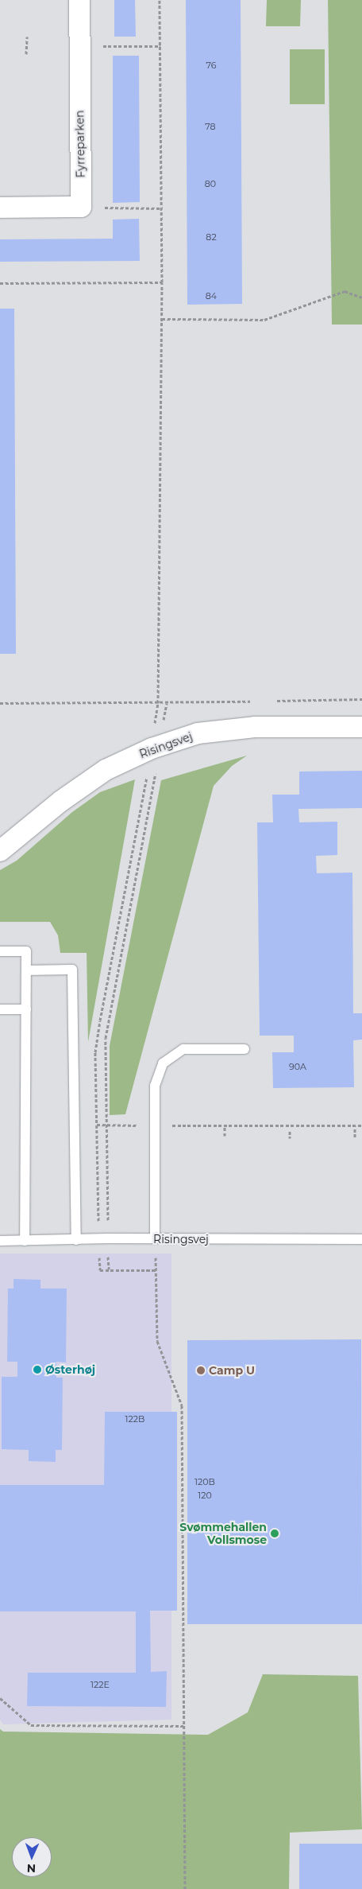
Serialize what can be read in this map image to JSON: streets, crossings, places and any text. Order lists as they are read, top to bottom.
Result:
{
  "streets": {
    "street": ["Fyrreparken", "Risingsvej"]
  },
  "places": ["Østerhøj", "Camp U", "Svømmehallen Vollsmose"],
  "house_numbers": [
    "76",
    "78",
    "80",
    "82",
    "84",
    "90A",
    "122B",
    "120B",
    "120",
    "122E"
  ],
  "north": "bottom"
}
